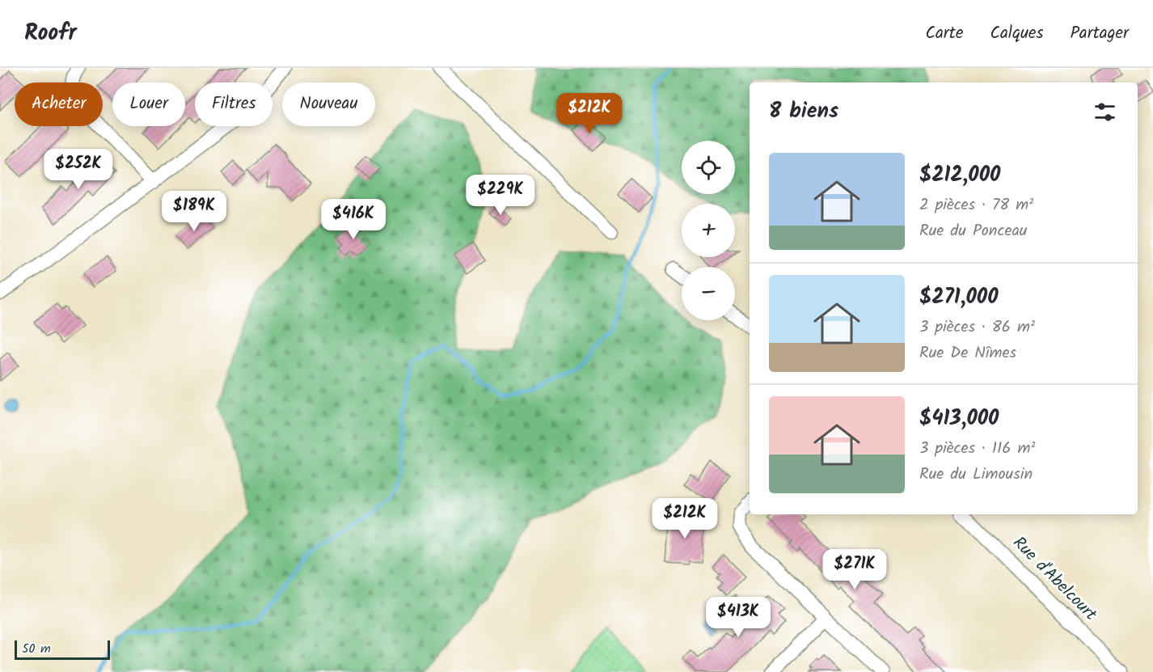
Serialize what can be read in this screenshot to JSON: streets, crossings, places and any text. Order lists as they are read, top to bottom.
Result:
{
  "streets": {
    "street": ["Rue d'Abelcourt"]
  },
  "scale_bar": "50 m",
  "page": {
    "header": "Roofr",
    "nav": ["Carte", "Calques", "Partager"],
    "chip": [
      "Acheter",
      "Louer",
      "Filtres",
      "Nouveau"
    ],
    "heading": "8 biens",
    "price": [
      "$212K",
      "$252K",
      "$229K",
      "$189K",
      "$416K",
      "$212K",
      "$271K",
      "$413K"
    ],
    "map_buttons": ["+", "−"],
    "list": [
      {
        "name": "$212,000",
        "note": "2 pièces · 78 m² · Rue du Ponceau"
      },
      {
        "name": "$271,000",
        "note": "3 pièces · 86 m² · Rue De Nîmes"
      },
      {
        "name": "$413,000",
        "note": "3 pièces · 116 m² · Rue du Limousin"
      }
    ],
    "scale": "50 m"
  }
}
